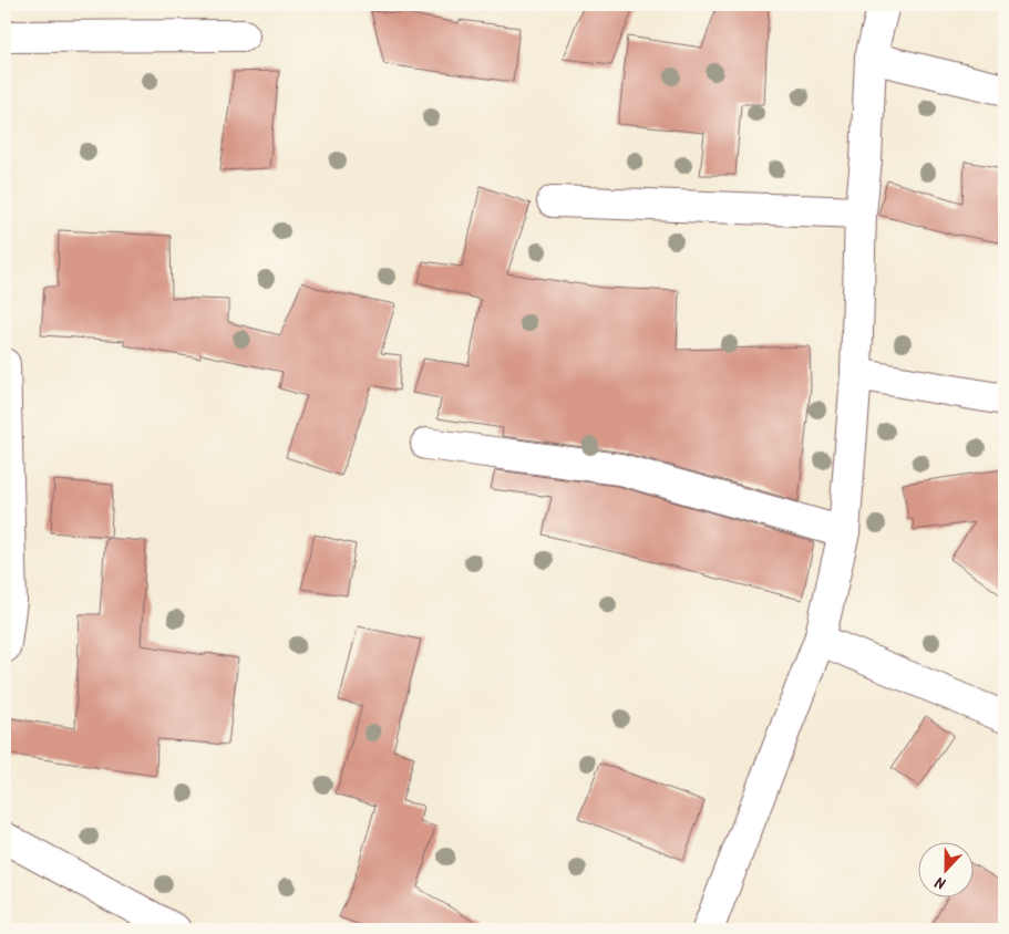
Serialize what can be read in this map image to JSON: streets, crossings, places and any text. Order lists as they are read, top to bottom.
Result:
{
  "north": "bottom"
}
